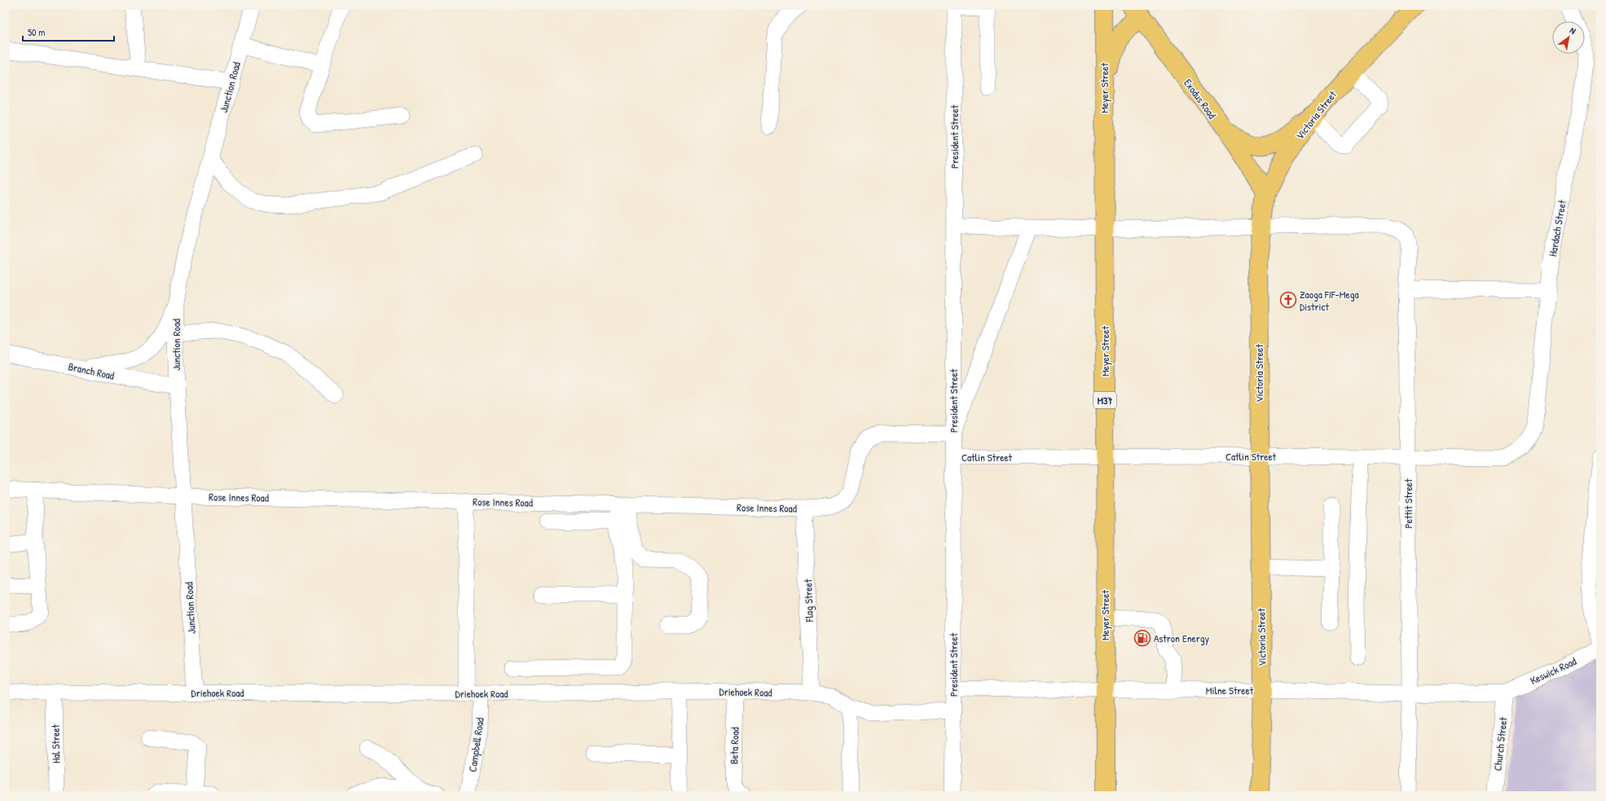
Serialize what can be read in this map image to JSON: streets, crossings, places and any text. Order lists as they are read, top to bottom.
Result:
{
  "streets": {
    "main road": [
      "Meyer Street",
      "Exodus Road",
      "Victoria Street",
      "M37"
    ],
    "street": [
      "Junction Road",
      "President Street",
      "Hardach Street",
      "Branch Road",
      "Catlin Street",
      "Rose Innes Road",
      "Pettit Street",
      "Flag Street",
      "Keswick Road",
      "Milne Street",
      "Driehoek Road",
      "Hal Street",
      "Church Street",
      "Campbell Road",
      "Beta Road"
    ]
  },
  "crossings": [
    ["Junction Road", "Branch Road"],
    ["Junction Road", "Rose Innes Road"],
    ["Junction Road", "Driehoek Road"],
    ["Meyer Street", "Catlin Street"],
    ["Meyer Street", "Milne Street"],
    ["Exodus Road", "Victoria Street"],
    ["Victoria Street", "Catlin Street"],
    ["Victoria Street", "Pettit Street"],
    ["Victoria Street", "Milne Street"],
    ["President Street", "Catlin Street"],
    ["President Street", "Rose Innes Road"],
    ["President Street", "Milne Street"],
    ["President Street", "Driehoek Road"],
    ["Hardach Street", "Catlin Street"],
    ["Catlin Street", "Pettit Street"],
    ["Rose Innes Road", "Flag Street"],
    ["Rose Innes Road", "Campbell Road"],
    ["Pettit Street", "Milne Street"],
    ["Flag Street", "Driehoek Road"],
    ["Keswick Road", "Milne Street"],
    ["Keswick Road", "Church Street"],
    ["Milne Street", "Church Street"],
    ["Driehoek Road", "Hal Street"],
    ["Driehoek Road", "Campbell Road"],
    ["Driehoek Road", "Beta Road"]
  ],
  "places": {
    "church": ["Zaoga FIF-Mega District"],
    "fuel station": ["Astron Energy"]
  },
  "scale_bar": "50 m",
  "north": "top right"
}
